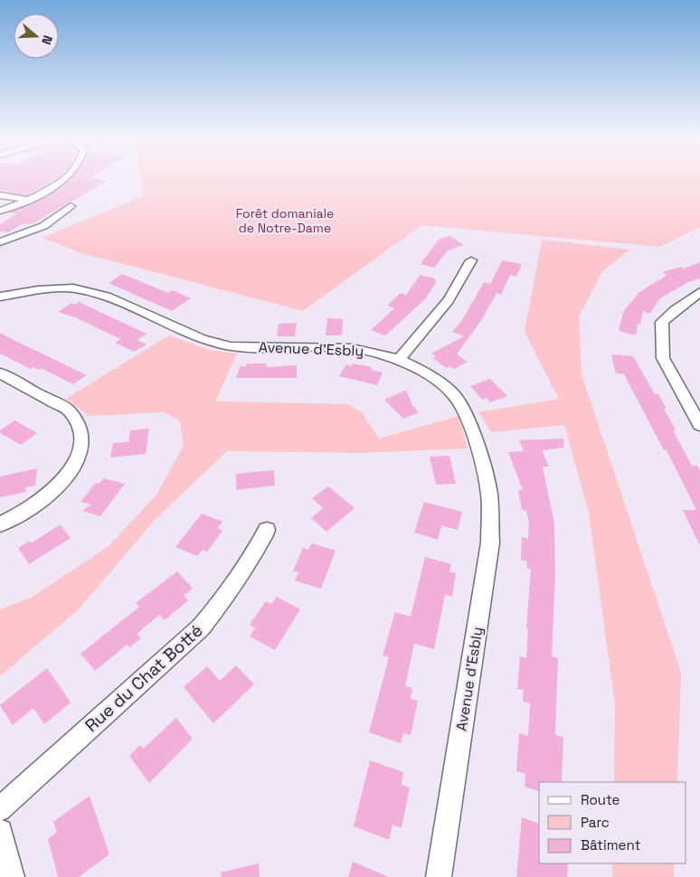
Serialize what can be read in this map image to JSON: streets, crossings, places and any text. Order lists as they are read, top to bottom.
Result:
{
  "streets": {
    "street": ["Avenue d'Esbly", "Rue du Chat Botté"]
  },
  "parks": ["Forêt domaniale de Notre-Dame"],
  "legend": ["Route", "Parc", "Bâtiment"],
  "north": "right"
}
